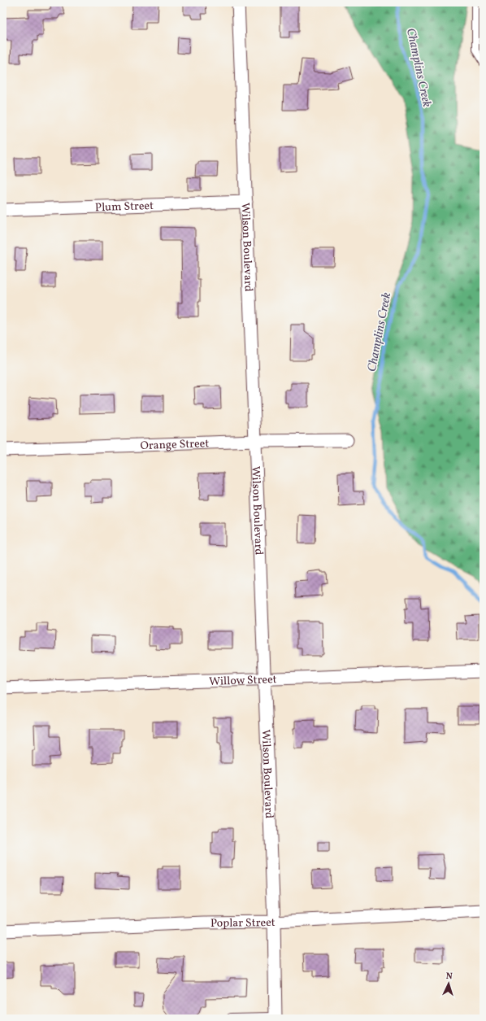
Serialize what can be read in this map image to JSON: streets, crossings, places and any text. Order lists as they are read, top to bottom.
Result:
{
  "streets": {
    "street": [
      "Plum Street",
      "Wilson Boulevard",
      "Orange Street",
      "Willow Street",
      "Poplar Street"
    ]
  },
  "crossings": [
    ["Plum Street", "Wilson Boulevard"],
    ["Wilson Boulevard", "Orange Street"],
    ["Wilson Boulevard", "Willow Street"],
    ["Wilson Boulevard", "Poplar Street"]
  ],
  "water": ["Champlins Creek"],
  "north": "top"
}
